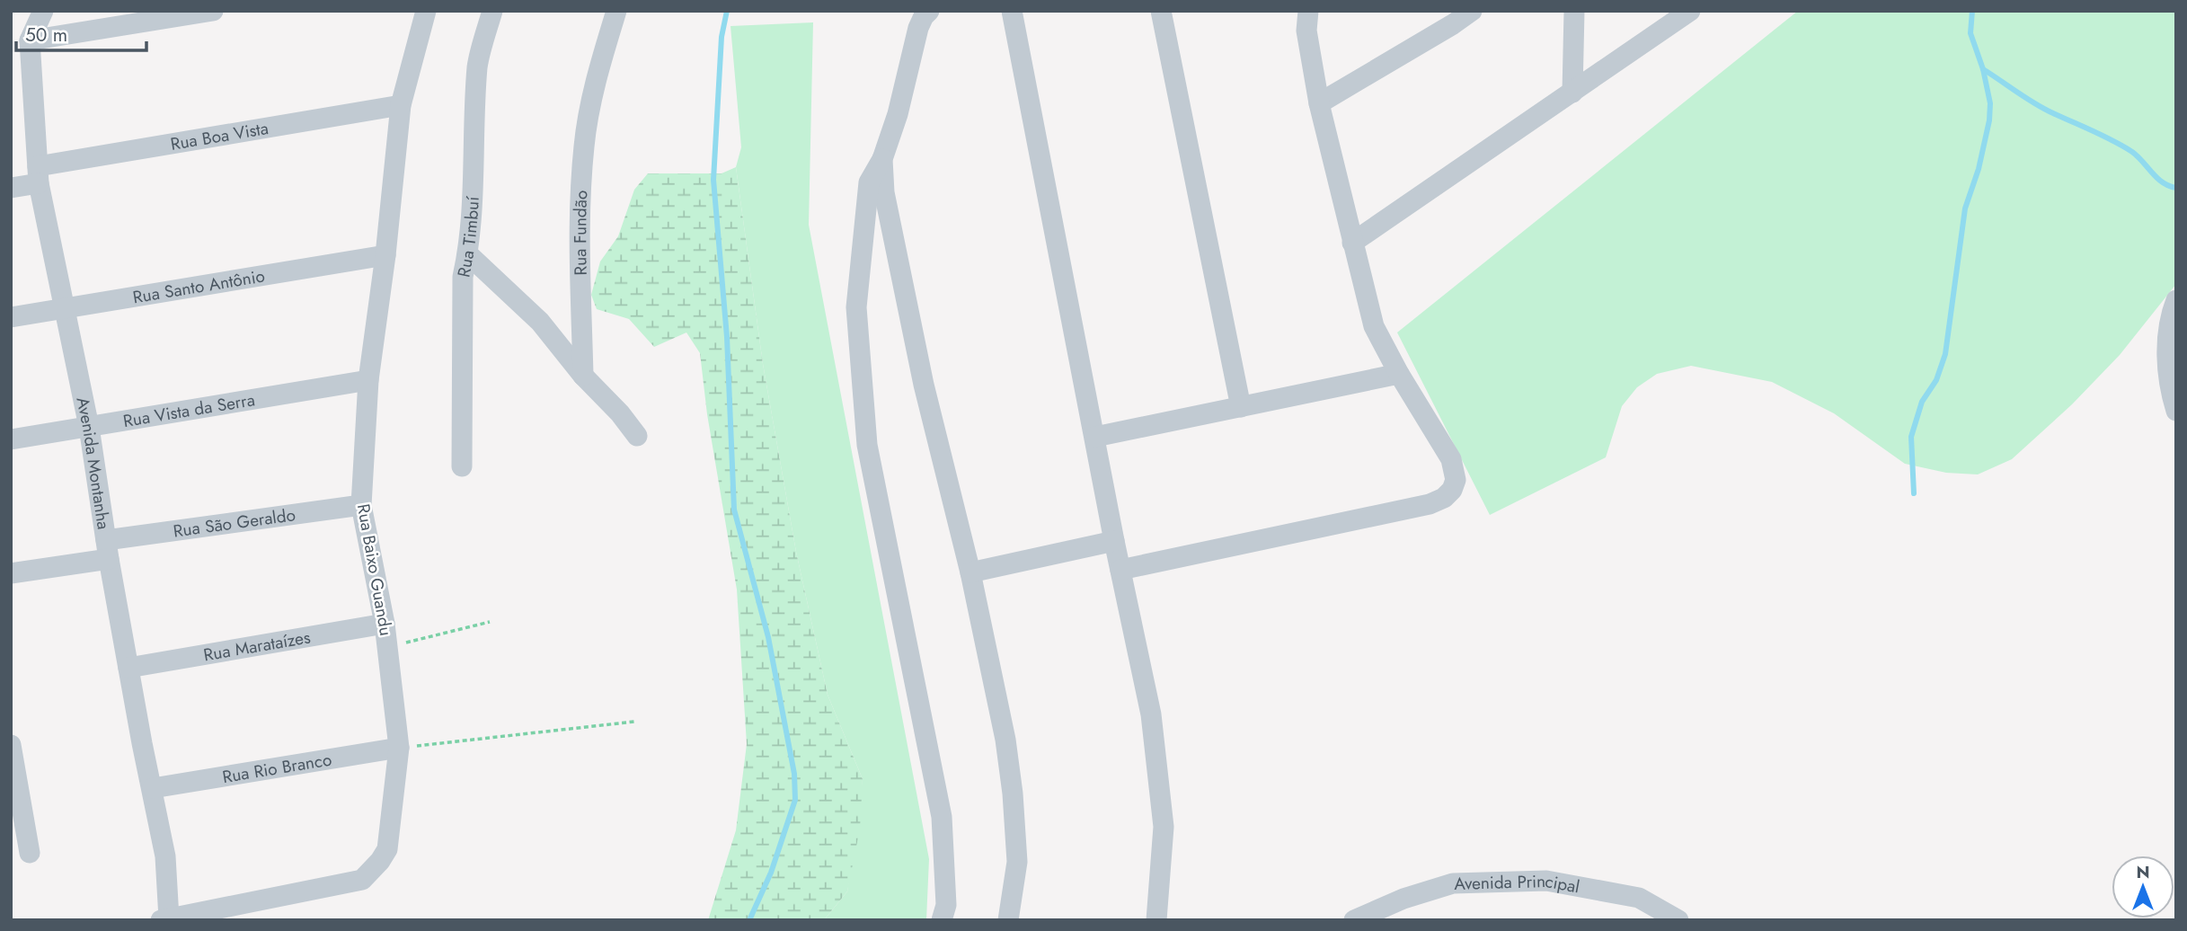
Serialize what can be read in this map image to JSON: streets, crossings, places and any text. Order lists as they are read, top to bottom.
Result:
{
  "streets": {
    "street": [
      "Rua Boa Vista",
      "Rua Fundão",
      "Rua Timbuí",
      "Rua Santo Antônio",
      "Rua Vista da Serra",
      "Avenida Montanha",
      "Rua São Geraldo",
      "Rua Baixo Guandu",
      "Rua Marataízes",
      "Rua Rio Branco",
      "Avenida Principal"
    ]
  },
  "crossings": [
    ["Rua Boa Vista", "Avenida Montanha"],
    ["Rua Boa Vista", "Rua Baixo Guandu"],
    ["Rua Santo Antônio", "Avenida Montanha"],
    ["Rua Santo Antônio", "Rua Baixo Guandu"],
    ["Rua Vista da Serra", "Avenida Montanha"],
    ["Rua Vista da Serra", "Rua Baixo Guandu"],
    ["Avenida Montanha", "Rua São Geraldo"],
    ["Avenida Montanha", "Rua Baixo Guandu"],
    ["Avenida Montanha", "Rua Marataízes"],
    ["Avenida Montanha", "Rua Rio Branco"],
    ["Rua São Geraldo", "Rua Baixo Guandu"],
    ["Rua Baixo Guandu", "Rua Marataízes"],
    ["Rua Baixo Guandu", "Rua Rio Branco"]
  ],
  "scale_bar": "50 m",
  "north": "top"
}
